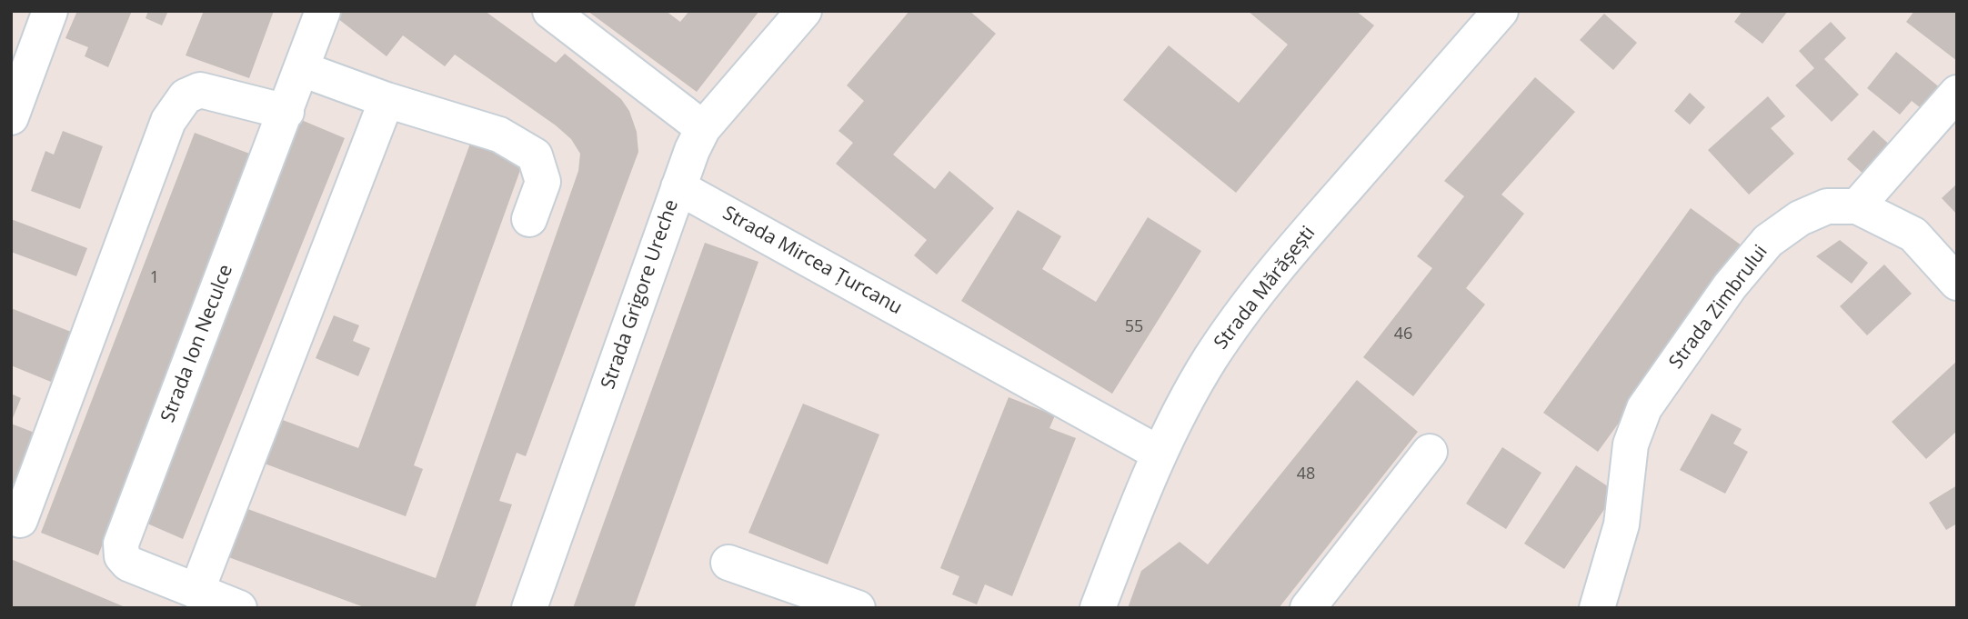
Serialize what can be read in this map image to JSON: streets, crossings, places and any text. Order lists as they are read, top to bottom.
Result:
{
  "streets": {
    "street": [
      "Strada Mircea Țurcanu",
      "Strada Mărășești",
      "Strada Grigore Ureche",
      "Strada Zimbrului",
      "Strada Ion Neculce"
    ]
  },
  "crossings": [
    ["Strada Mircea Țurcanu", "Strada Mărășești"],
    ["Strada Mircea Țurcanu", "Strada Grigore Ureche"]
  ],
  "house_numbers": [
    "1",
    "55",
    "46",
    "48"
  ]
}
